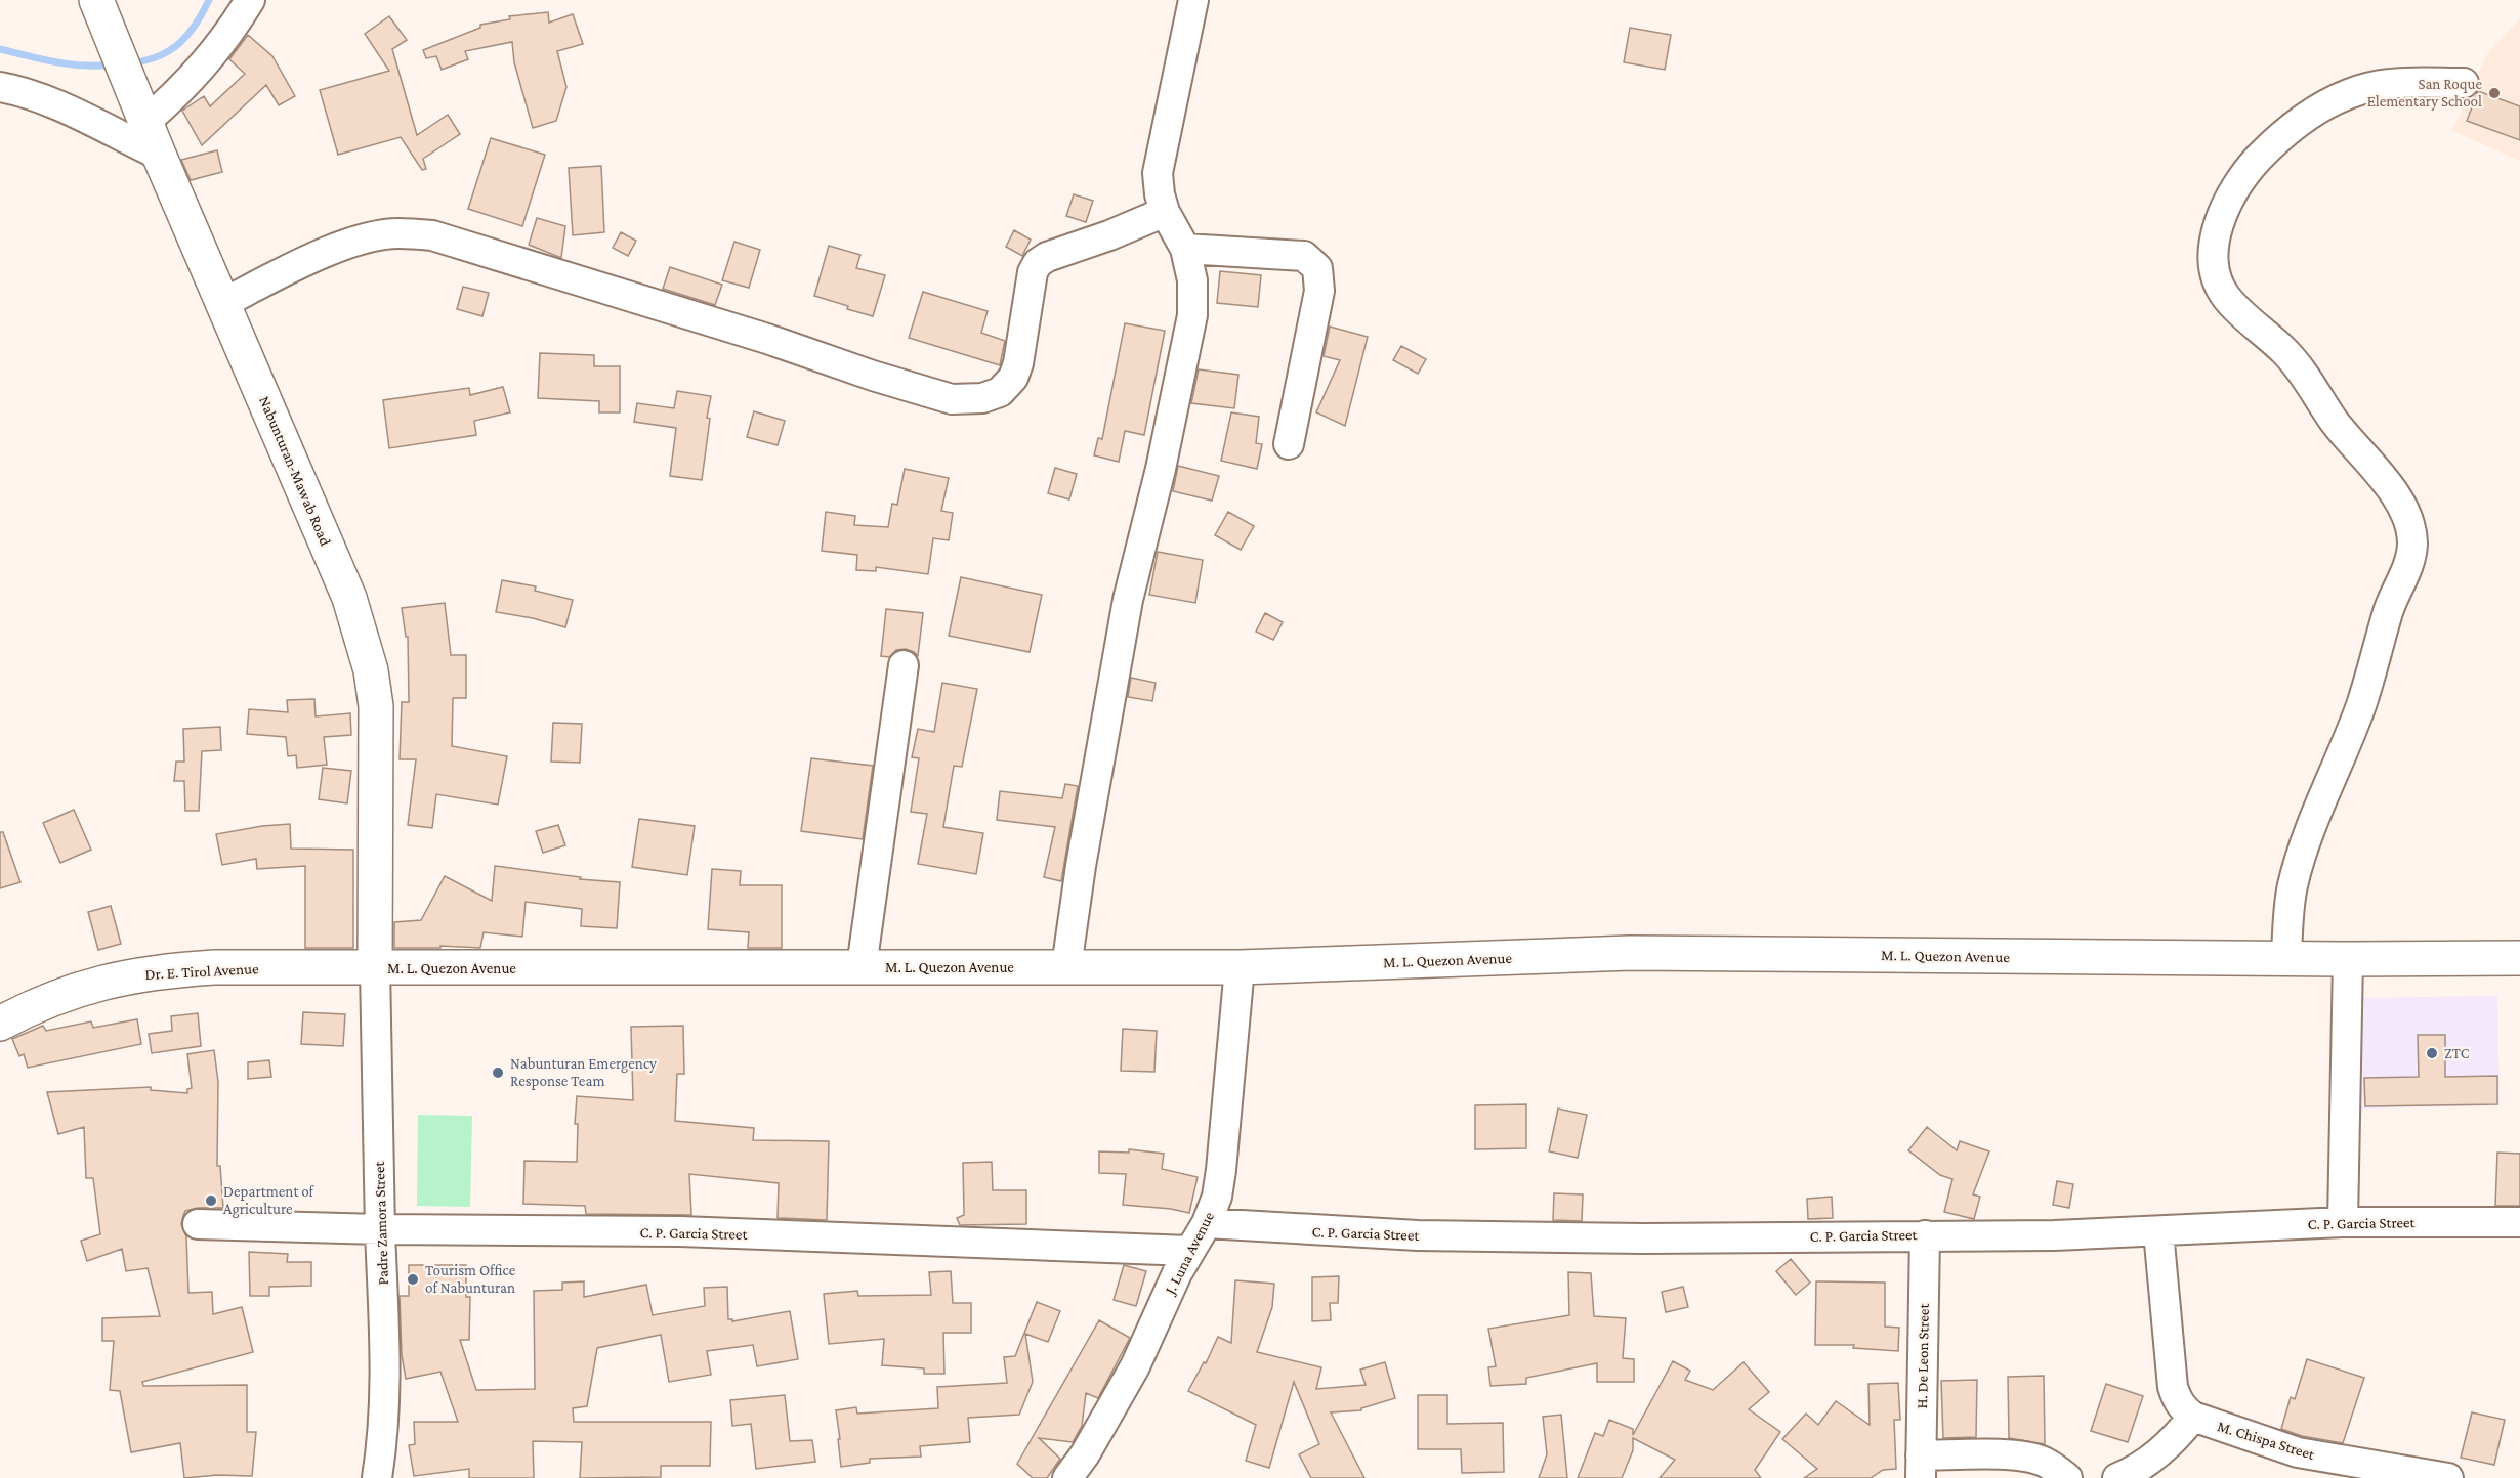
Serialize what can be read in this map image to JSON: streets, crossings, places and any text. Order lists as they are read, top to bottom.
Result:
{
  "streets": {
    "main road": ["Nabunturan-Mawab Road", "M. L. Quezon Avenue", "Dr. E. Tirol Avenue"],
    "street": [
      "Padre Zamora Street",
      "C. P. Garcia Street",
      "J. Luna Avenue",
      "H. De Leon Street",
      "M. Chispa Street"
    ]
  },
  "crossings": [
    ["Nabunturan-Mawab Road", "M. L. Quezon Avenue"],
    ["Nabunturan-Mawab Road", "Dr. E. Tirol Avenue"],
    ["Nabunturan-Mawab Road", "Padre Zamora Street"],
    ["M. L. Quezon Avenue", "Dr. E. Tirol Avenue"],
    ["M. L. Quezon Avenue", "Padre Zamora Street"],
    ["M. L. Quezon Avenue", "J. Luna Avenue"],
    ["Dr. E. Tirol Avenue", "Padre Zamora Street"],
    ["Padre Zamora Street", "C. P. Garcia Street"],
    ["C. P. Garcia Street", "J. Luna Avenue"],
    ["C. P. Garcia Street", "H. De Leon Street"]
  ],
  "places": [
    "San Roque Elementary School",
    "ZTC",
    "Nabunturan Emergency Response Team",
    "Department of Agriculture",
    "Tourism Office of Nabunturan"
  ]
}
